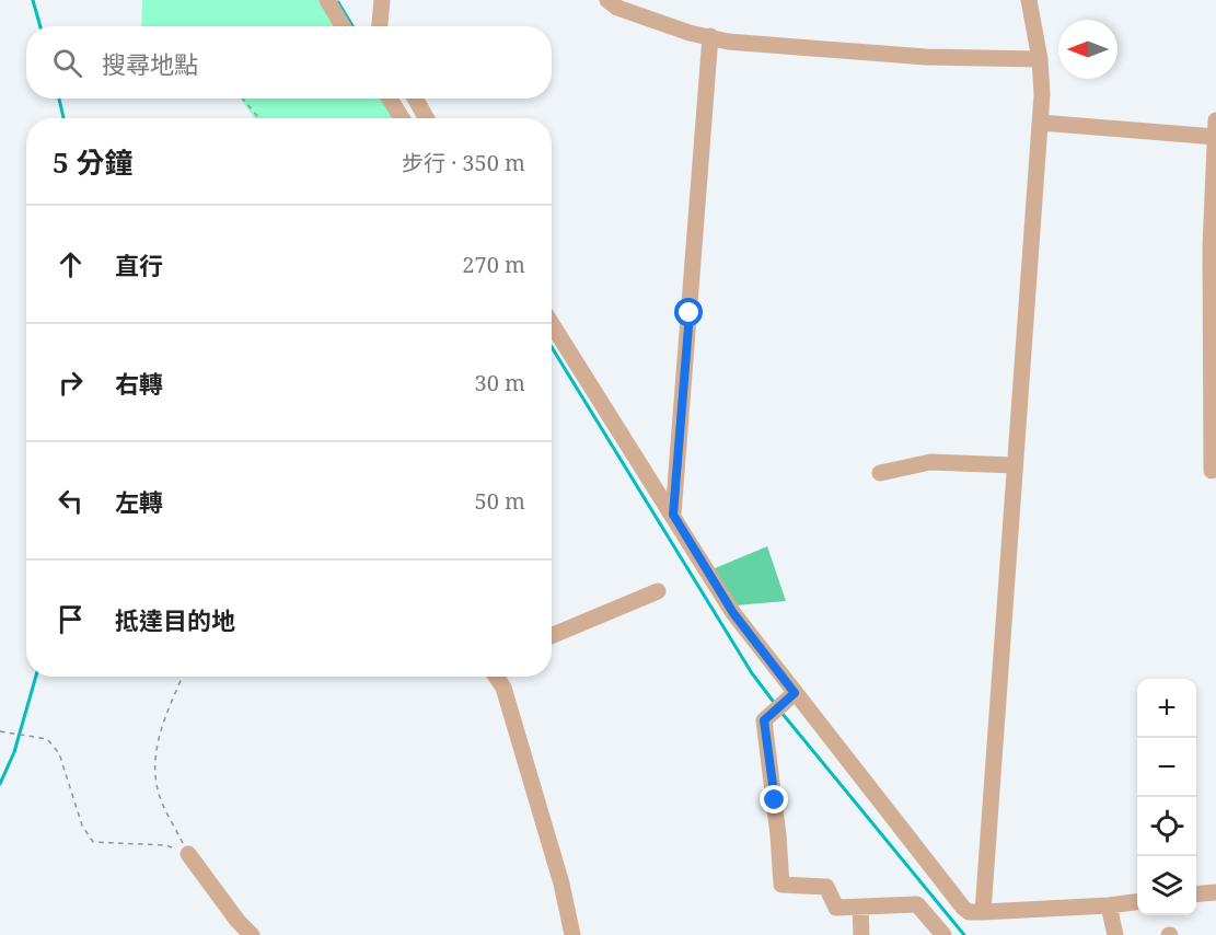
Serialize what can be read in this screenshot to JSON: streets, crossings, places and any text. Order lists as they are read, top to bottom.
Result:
{
  "north": "left",
  "page": {
    "search": "搜尋地點",
    "heading": ["5 分鐘", "步行 · 350 m"],
    "list": [
      ["直行", "270 m"],
      ["右轉", "30 m"],
      ["左轉", "50 m"],
      "抵達目的地"
    ],
    "map_buttons": ["+", "−"]
  }
}
